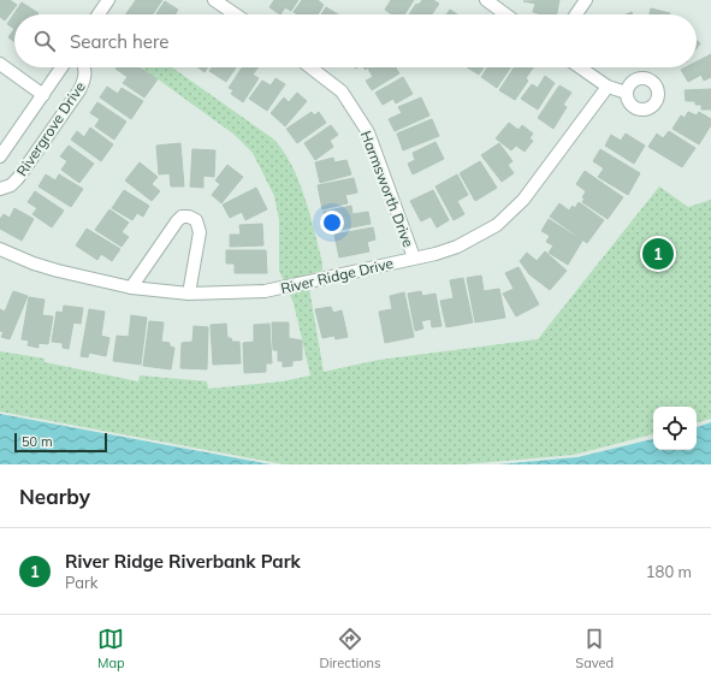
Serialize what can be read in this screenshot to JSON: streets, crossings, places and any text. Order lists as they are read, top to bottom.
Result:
{
  "streets": {
    "street": ["Rivergrove Drive", "Harmsworth Drive", "River Ridge Drive"]
  },
  "crossings": [
    ["Harmsworth Drive", "River Ridge Drive"]
  ],
  "scale_bar": "50 m",
  "page": {
    "search": "Search here",
    "pins": "1",
    "scale": "50 m",
    "heading": "Nearby",
    "list": [
      {
        "mark": "1",
        "name": "River Ridge Riverbank Park",
        "note": "Park",
        "value": "180 m"
      }
    ],
    "nav": ["Map", "Directions", "Saved"]
  }
}
